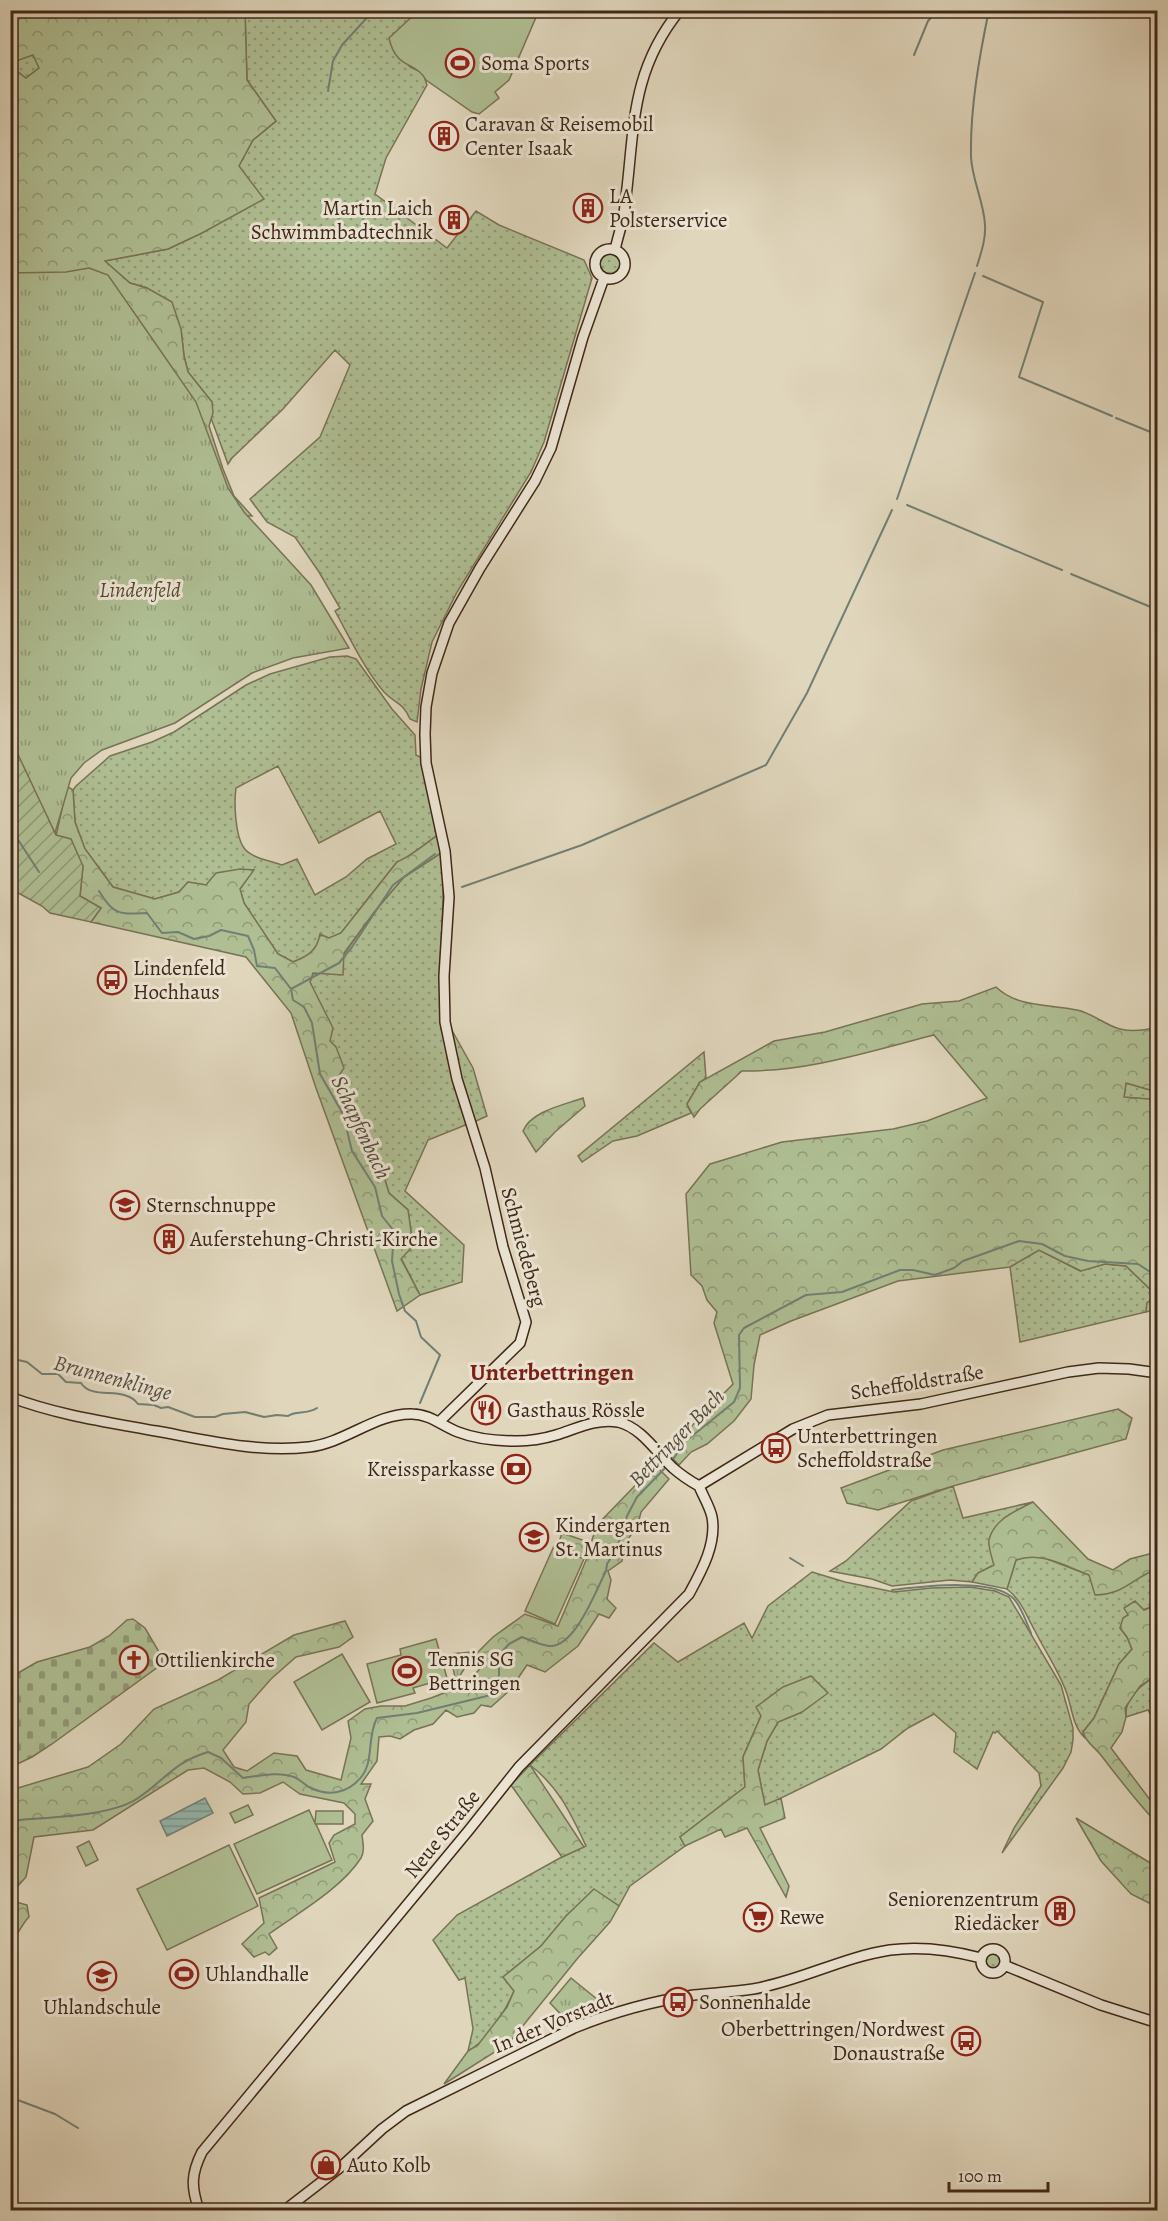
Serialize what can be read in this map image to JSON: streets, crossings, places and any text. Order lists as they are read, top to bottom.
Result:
{
  "streets": {
    "street": [
      "Schmiedeberg",
      "Scheffoldstraße",
      "Neue Straße",
      "In der Vorstadt"
    ]
  },
  "crossings": [
    ["Scheffoldstraße", "Neue Straße"]
  ],
  "districts": ["Unterbettringen"],
  "water": ["Schapfenbach", "Brunnenklinge", "Bettringer Bach"],
  "parks": ["Lindenfeld"],
  "places": {
    "sports": ["Soma Sports", "Tennis SG Bettringen", "Uhlandhalle"],
    "building": [
      "Caravan & Reisemobil Center Isaak",
      "LA Polsterservice",
      "Martin Laich Schwimmbadtechnik",
      "Auferstehung-Christi-Kirche",
      "Seniorenzentrum Riedäcker"
    ],
    "bus stop": [
      "Lindenfeld Hochhaus",
      "Unterbettringen Scheffoldstraße",
      "Sonnenhalde",
      "Oberbettringen/Nordwest Donaustraße"
    ],
    "school or university": ["Sternschnuppe", "Kindergarten St. Martinus", "Uhlandschule"],
    "restaurant": ["Gasthaus Rössle"],
    "bank": ["Kreissparkasse"],
    "church": ["Ottilienkirche"],
    "supermarket": ["Rewe"],
    "shop": ["Auto Kolb"]
  },
  "scale_bar": "100 m"
}
